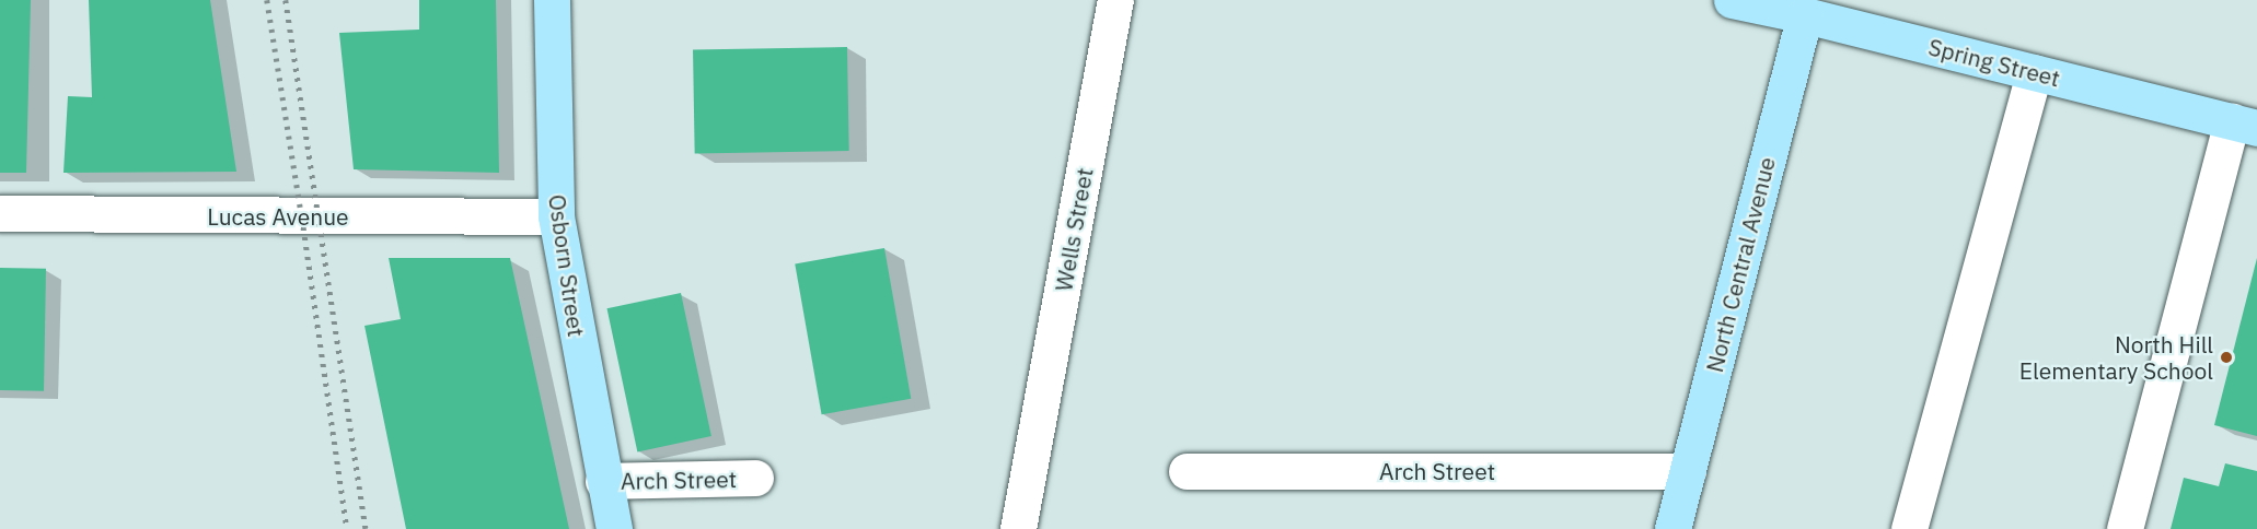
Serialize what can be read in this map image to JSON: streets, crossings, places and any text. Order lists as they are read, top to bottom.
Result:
{
  "streets": {
    "main road": ["Spring Street", "North Central Avenue", "Osborn Street"],
    "street": ["Lucas Avenue", "Wells Street", "Arch Street"]
  },
  "crossings": [
    ["Spring Street", "North Central Avenue"],
    ["Lucas Avenue", "Osborn Street"],
    ["North Central Avenue", "Arch Street"],
    ["Osborn Street", "Arch Street"]
  ],
  "places": ["North Hill Elementary School"]
}
